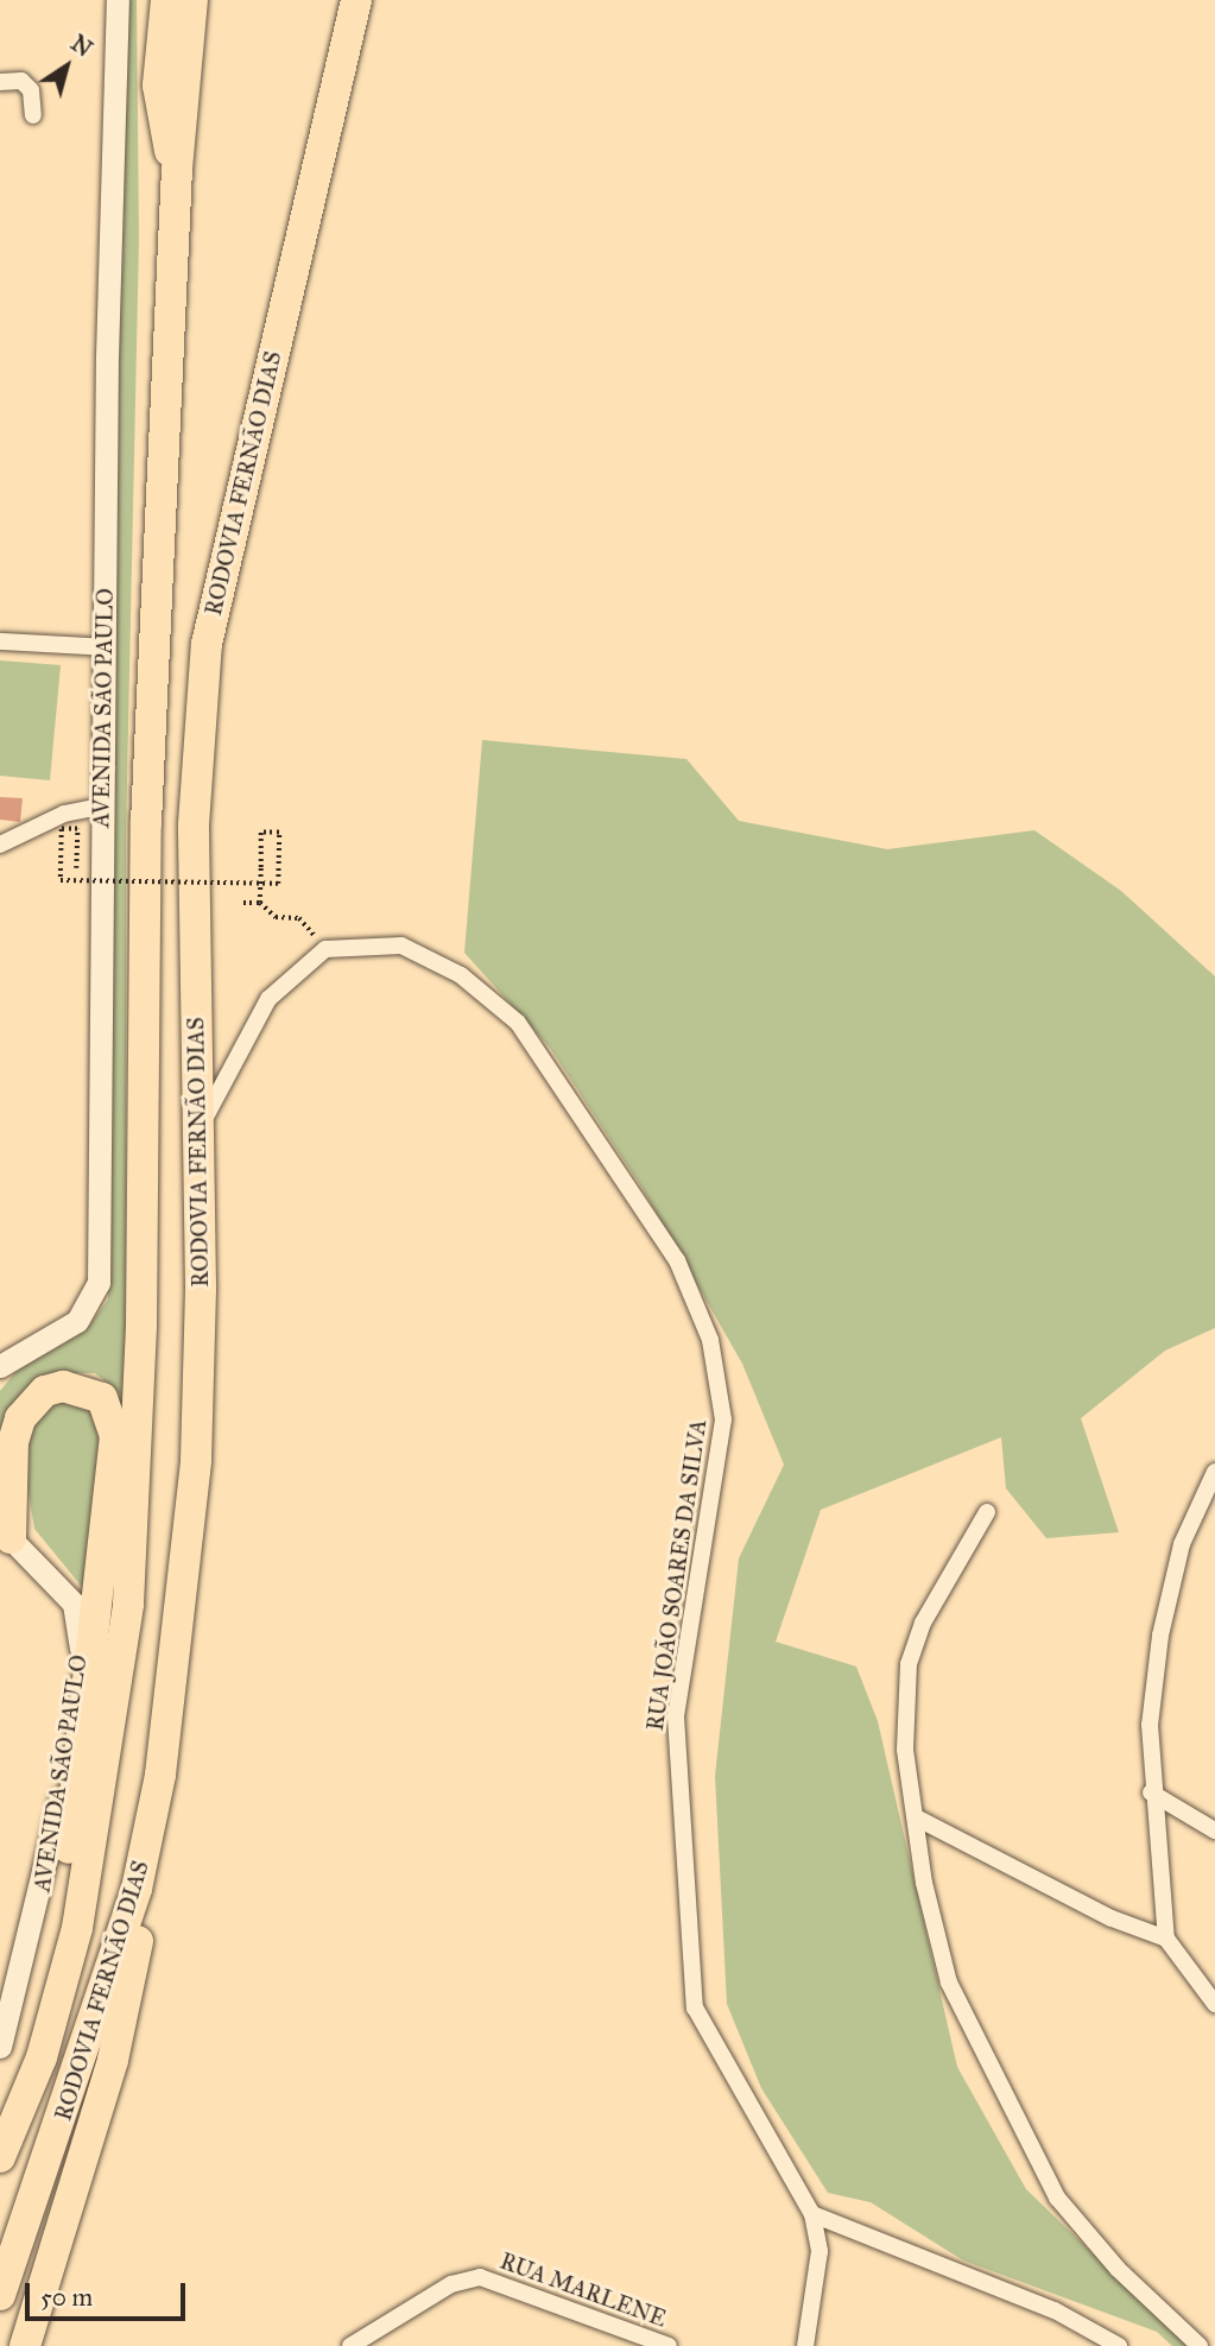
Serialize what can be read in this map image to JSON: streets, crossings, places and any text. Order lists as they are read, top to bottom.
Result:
{
  "streets": {
    "highway": ["RODOVIA FERNÃO DIAS"],
    "street": ["AVENIDA SÃO PAULO", "RUA JOÃO SOARES DA SILVA", "RUA MARLENE"]
  },
  "scale_bar": "50 m",
  "north": "top right"
}
